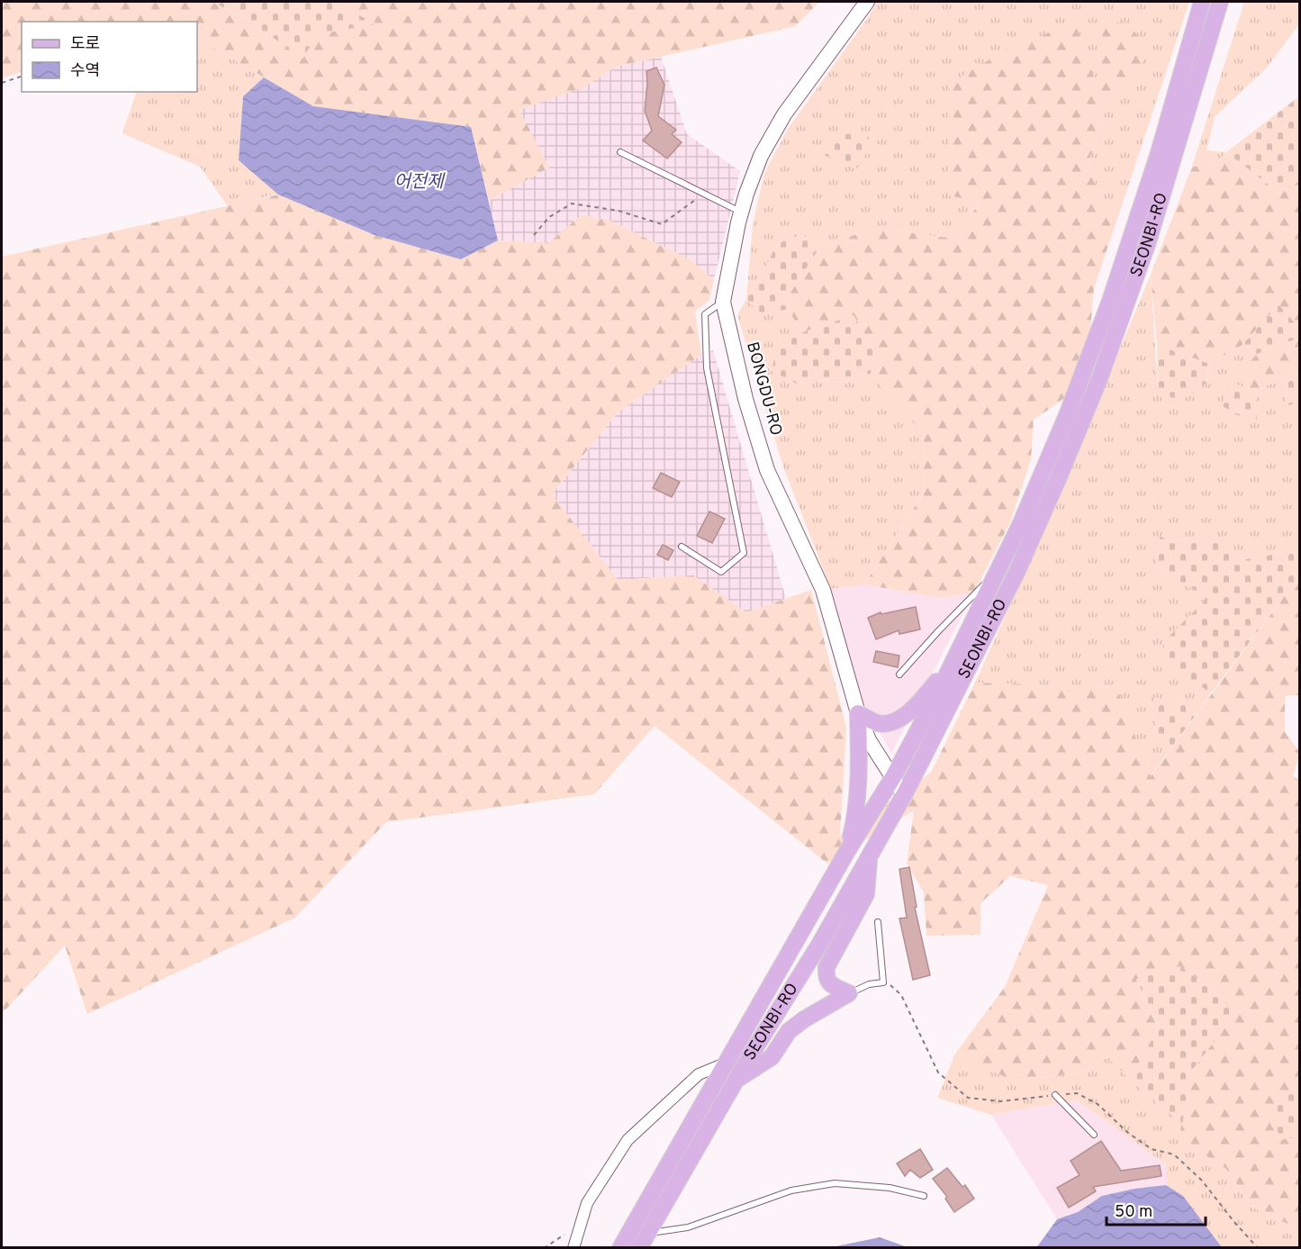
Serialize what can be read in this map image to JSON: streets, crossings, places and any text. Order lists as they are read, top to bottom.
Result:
{
  "streets": {
    "main road": ["SEONBI-RO", "BONGDU-RO"]
  },
  "crossings": [
    ["SEONBI-RO", "BONGDU-RO"]
  ],
  "water": ["어전제"],
  "legend": ["도로", "수역"],
  "scale_bar": "50 m"
}
